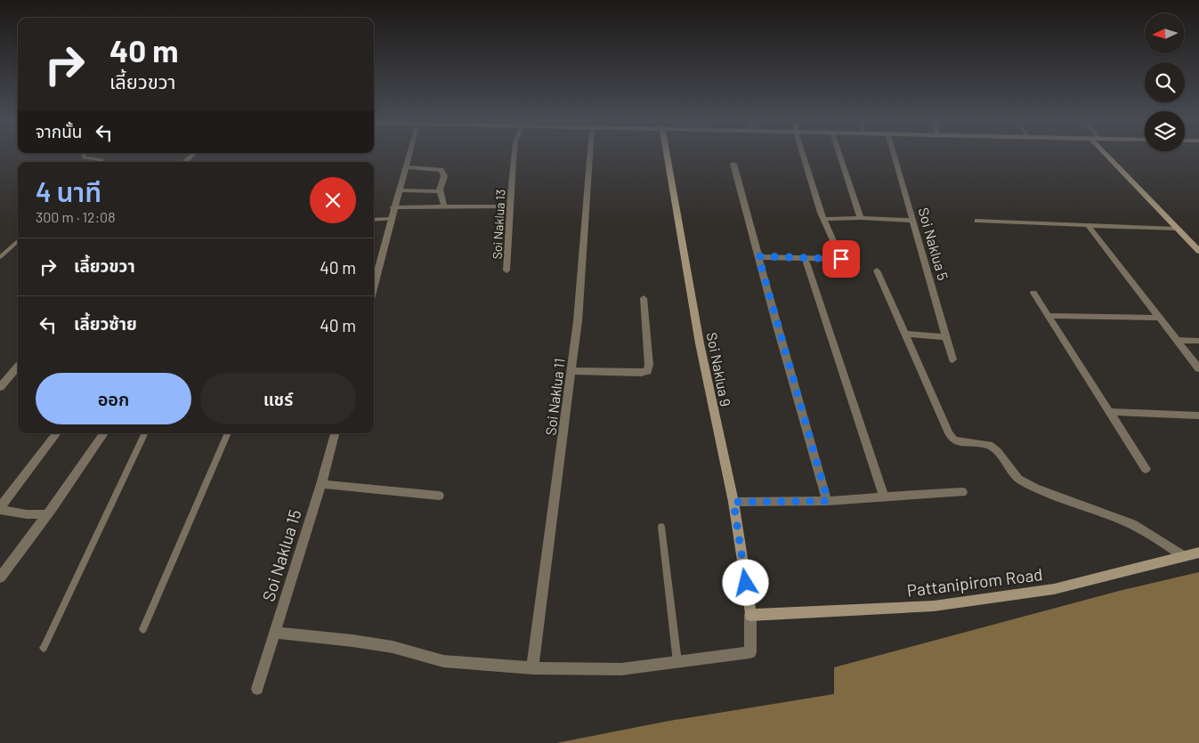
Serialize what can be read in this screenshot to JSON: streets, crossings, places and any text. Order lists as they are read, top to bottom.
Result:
{
  "streets": {
    "street": [
      "Soi Naklua 13",
      "Soi Naklua 5",
      "Soi Naklua 9",
      "Soi Naklua 11",
      "Soi Naklua 15",
      "Pattanipirom Road"
    ]
  },
  "crossings": [
    ["Soi Naklua 9", "Pattanipirom Road"]
  ],
  "north": "left",
  "page": {
    "turn": ["40 m", "เลี้ยวขวา"],
    "then": "จากนั้น",
    "heading": ["4 นาที", "300 m · 12:08"],
    "list": [
      {
        "name": "เลี้ยวขวา",
        "value": "40 m"
      },
      {
        "name": "เลี้ยวซ้าย",
        "value": "40 m"
      }
    ],
    "buttons": ["ออก", "แชร์"]
  }
}
